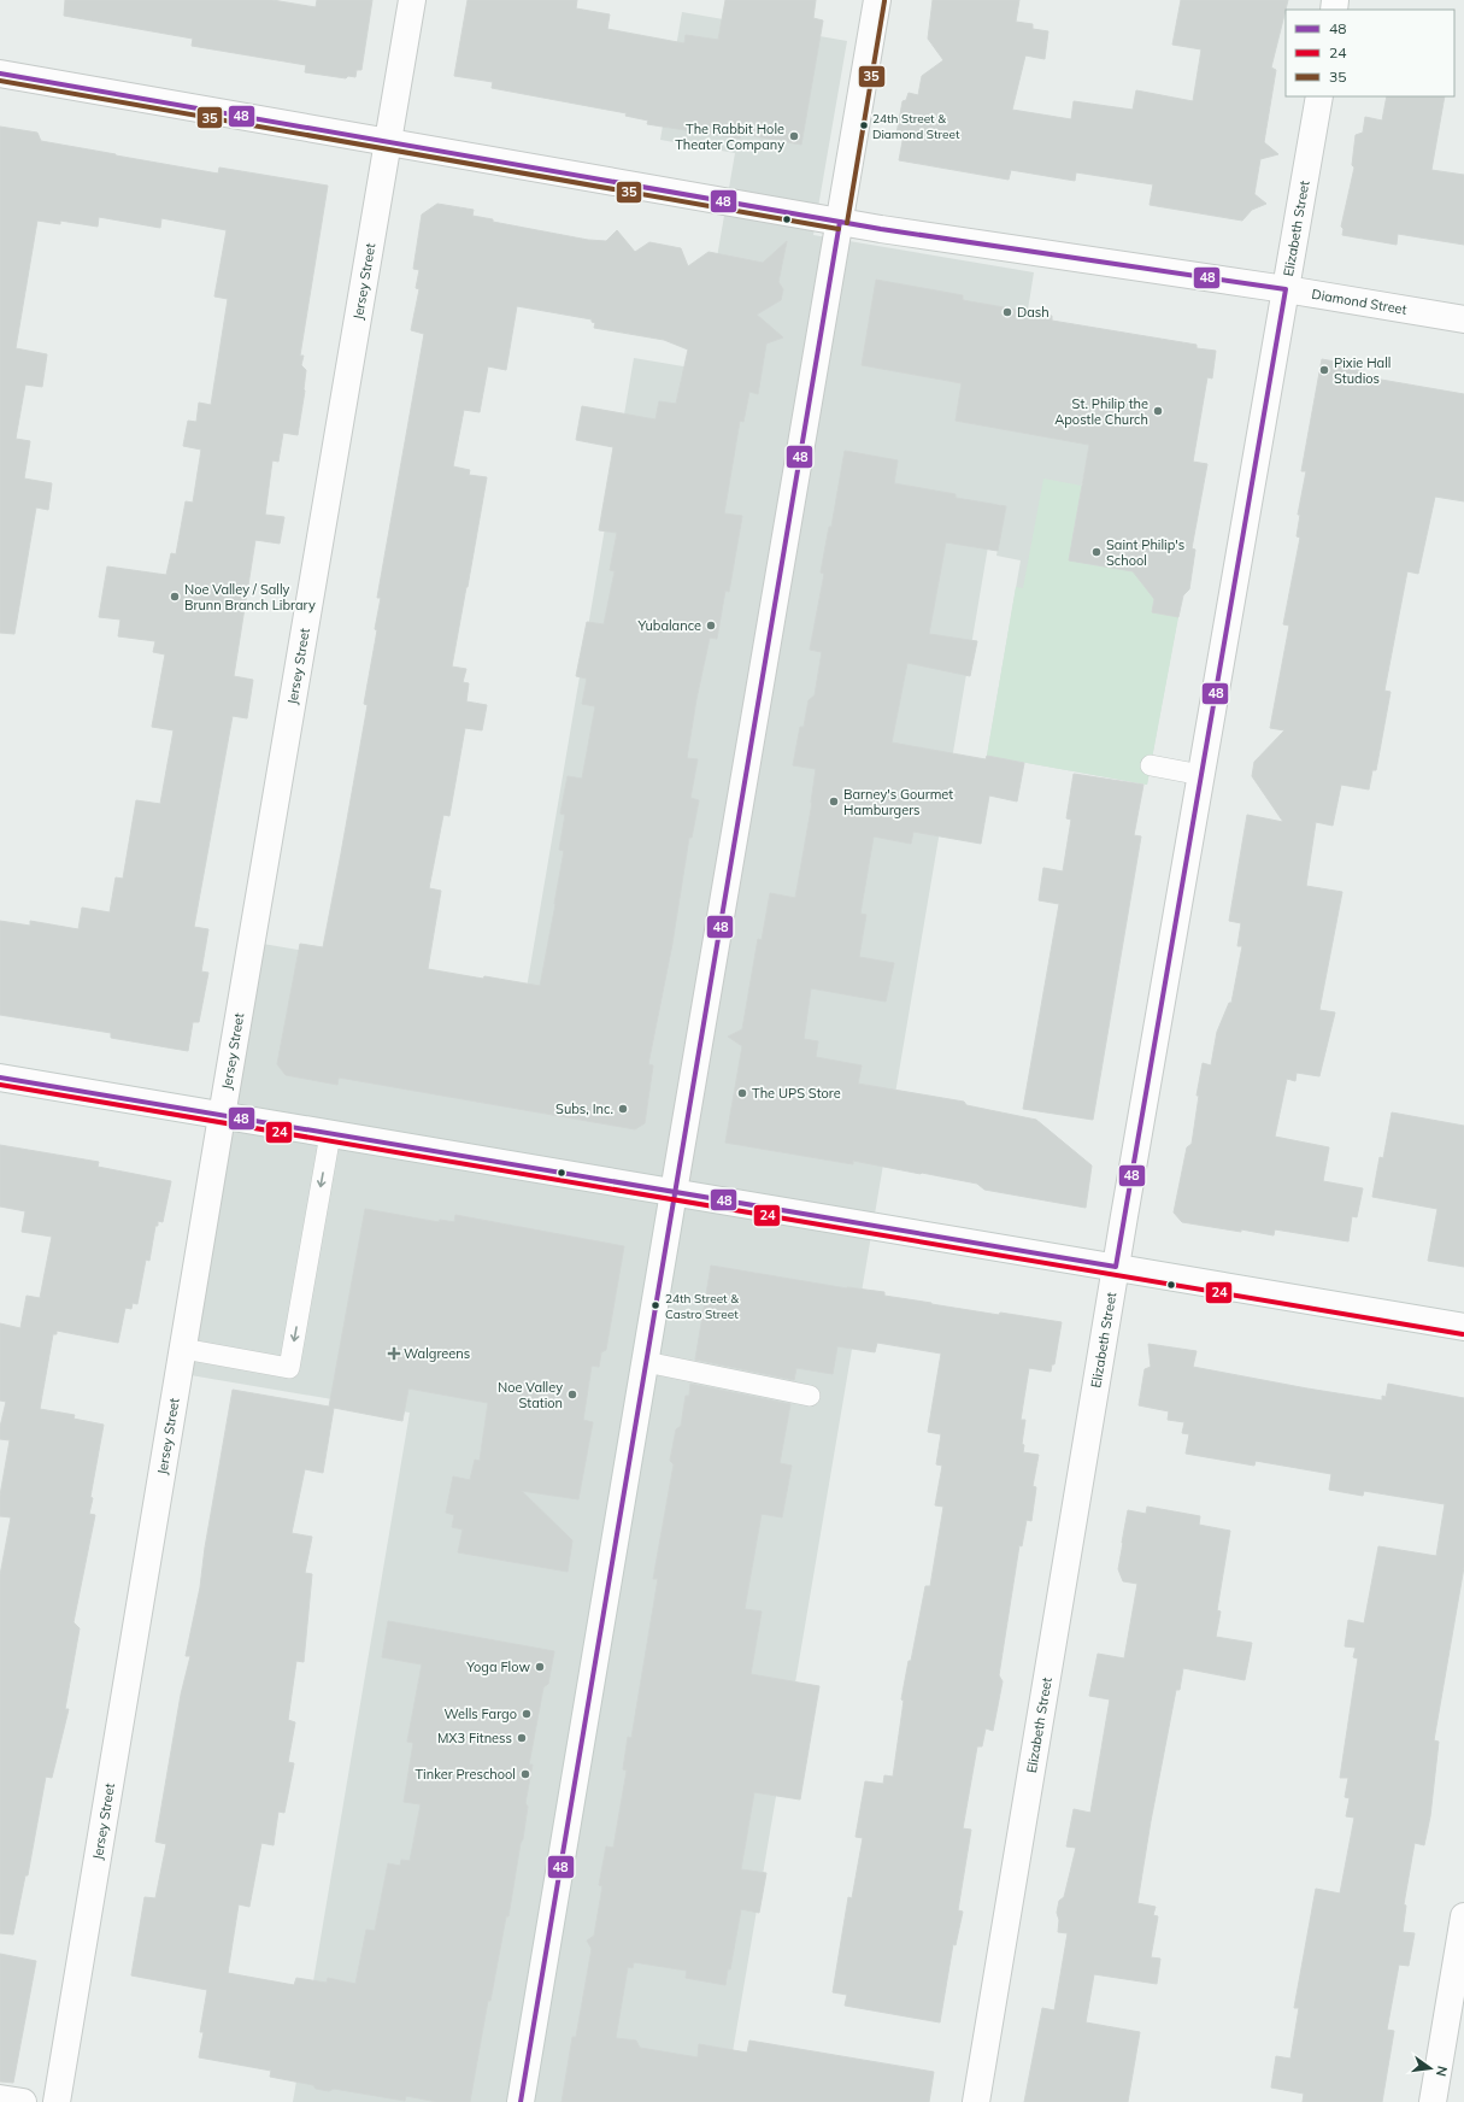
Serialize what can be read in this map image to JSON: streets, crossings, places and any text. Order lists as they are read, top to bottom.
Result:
{
  "streets": {
    "street": ["Elizabeth Street", "Jersey Street", "Diamond Street"]
  },
  "crossings": [
    ["Elizabeth Street", "Diamond Street"],
    ["Jersey Street", "Diamond Street"]
  ],
  "places": {
    "other": [
      "24th Street & Diamond Street",
      "The Rabbit Hole Theater Company",
      "Dash",
      "Pixie Hall Studios",
      "St. Philip the Apostle Church",
      "Saint Philip's School",
      "Noe Valley / Sally Brunn Branch Library",
      "Yubalance",
      "Barney's Gourmet Hamburgers",
      "The UPS Store",
      "Subs, Inc.",
      "24th Street & Castro Street",
      "Noe Valley Station",
      "Yoga Flow",
      "Wells Fargo",
      "MX3 Fitness",
      "Tinker Preschool"
    ],
    "health": ["Walgreens"]
  },
  "lines": ["transit line 35", "transit line 48", "transit line 24"],
  "legend": ["48", "24", "35"],
  "north": "right"
}
